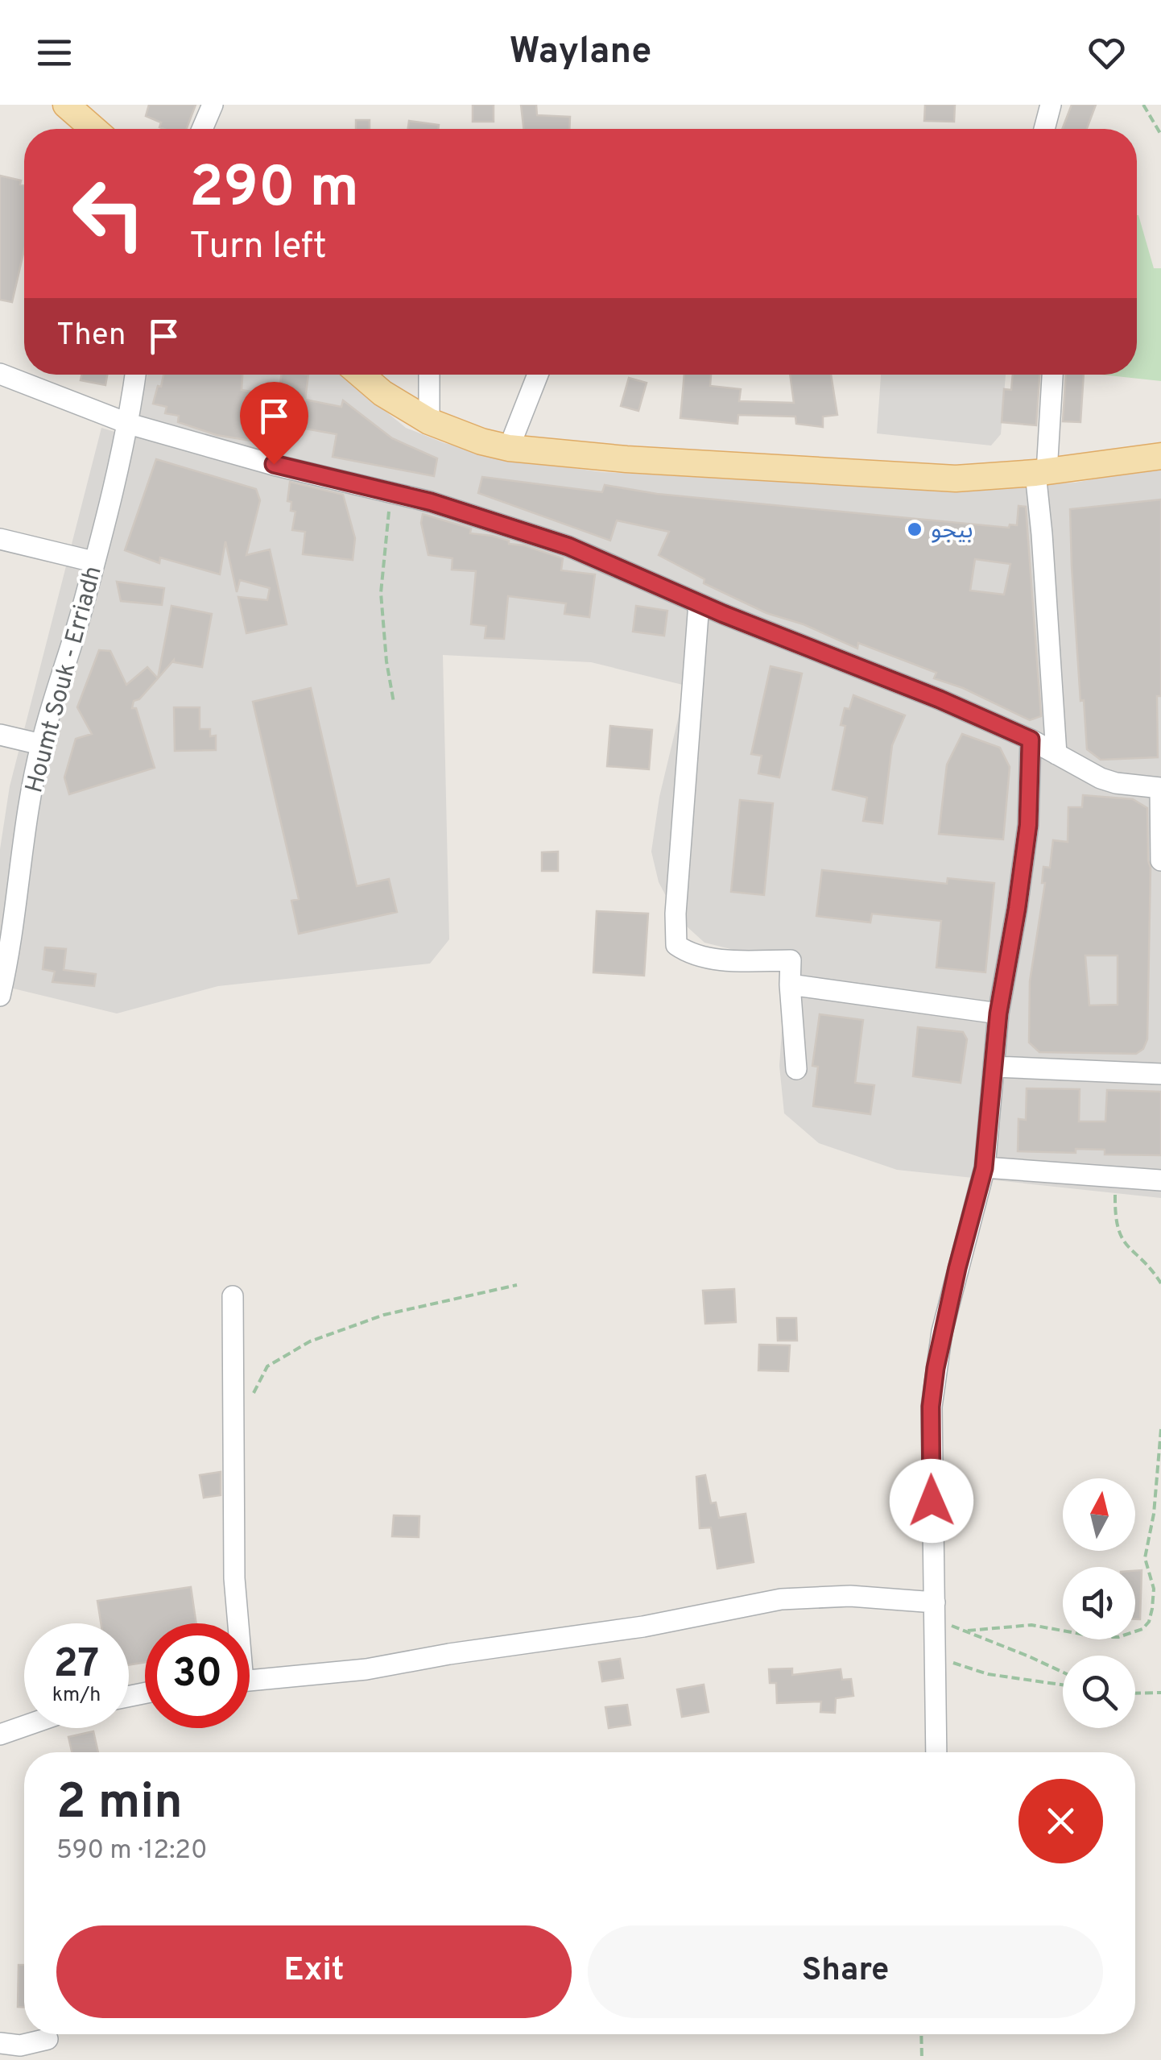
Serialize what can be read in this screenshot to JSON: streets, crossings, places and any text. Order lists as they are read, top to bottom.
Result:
{
  "streets": {
    "street": ["Houmt Souk - Erriadh"]
  },
  "places": ["بيجو"],
  "north": "top",
  "page": {
    "header": "Waylane",
    "turn": ["290 m", "Turn left"],
    "then": "Then",
    "speed": "27 km/h",
    "limit": "30",
    "heading": ["2 min", "590 m · 12:20"],
    "buttons": ["Exit", "Share"]
  }
}
